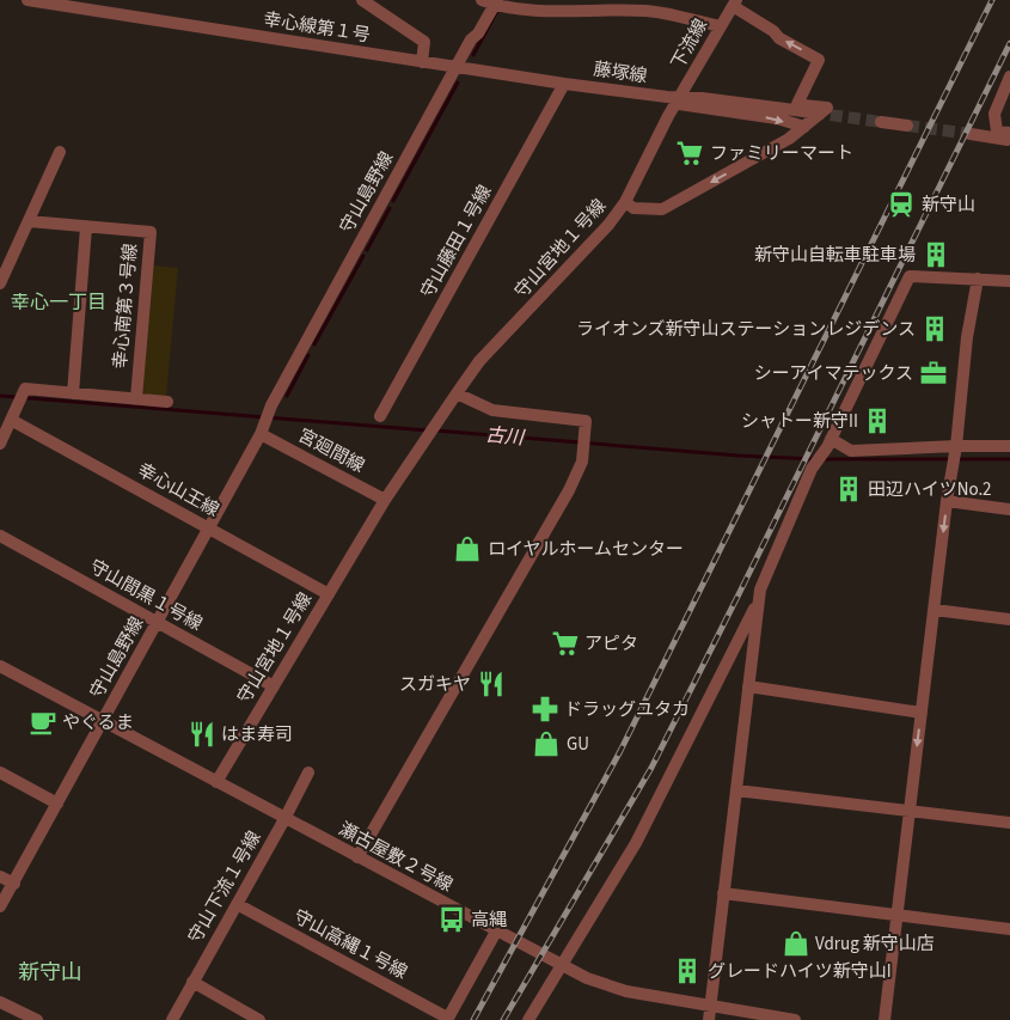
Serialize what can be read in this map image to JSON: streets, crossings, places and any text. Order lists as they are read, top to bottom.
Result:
{
  "streets": {
    "street": [
      "幸心線第１号",
      "下流線",
      "藤塚線",
      "守山島野線",
      "守山藤田１号線",
      "守山宮地１号線",
      "幸心南第３号線",
      "宮廻間線",
      "幸心山王線",
      "守山間黒１号線",
      "瀬古屋敷２号線",
      "守山下流１号線",
      "守山高縄１号線"
    ]
  },
  "crossings": [
    ["幸心線第１号", "藤塚線"],
    ["下流線", "藤塚線"],
    ["下流線", "守山宮地１号線"],
    ["藤塚線", "守山島野線"],
    ["藤塚線", "守山藤田１号線"],
    ["守山島野線", "宮廻間線"],
    ["守山島野線", "幸心山王線"],
    ["守山島野線", "守山間黒１号線"],
    ["守山島野線", "瀬古屋敷２号線"],
    ["守山宮地１号線", "宮廻間線"],
    ["守山宮地１号線", "幸心山王線"],
    ["守山宮地１号線", "守山間黒１号線"],
    ["守山宮地１号線", "瀬古屋敷２号線"],
    ["瀬古屋敷２号線", "守山下流１号線"],
    ["守山下流１号線", "守山高縄１号線"]
  ],
  "districts": ["幸心一丁目", "新守山"],
  "water": ["古川"],
  "places": {
    "supermarket": ["ファミリーマート", "アピタ"],
    "station": ["新守山"],
    "building": [
      "新守山自転車駐車場",
      "ライオンズ新守山ステーションレジデンス",
      "シャトー新守II",
      "田辺ハイツNo.2",
      "グレードハイツ新守山I"
    ],
    "office": ["シーアイマテックス"],
    "shop": ["ロイヤルホームセンター", "GU", "Vdrug 新守山店"],
    "restaurant": ["スガキヤ", "はま寿司"],
    "pharmacy": ["ドラッグユタカ"],
    "cafe": ["やぐるま"],
    "bus stop": ["高縄"]
  }
}
